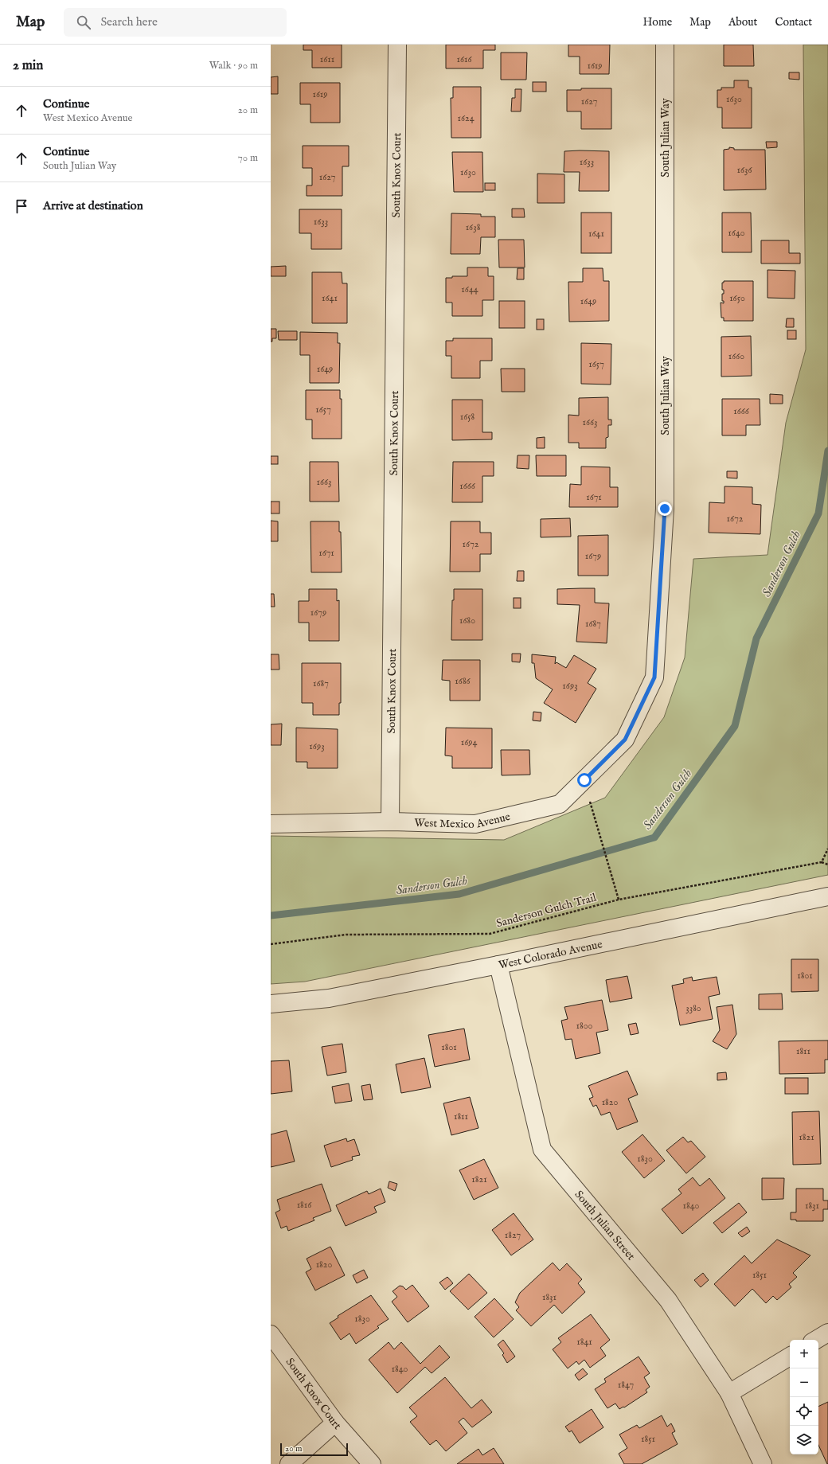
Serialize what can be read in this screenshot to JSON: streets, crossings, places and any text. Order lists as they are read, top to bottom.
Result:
{
  "streets": {
    "street": [
      "South Julian Way",
      "South Knox Court",
      "West Mexico Avenue",
      "West Colorado Avenue",
      "South Julian Street"
    ],
    "path": ["Sanderson Gulch Trail"]
  },
  "crossings": [
    ["South Julian Way", "West Mexico Avenue"],
    ["South Knox Court", "West Mexico Avenue"],
    ["West Colorado Avenue", "South Julian Street"]
  ],
  "water": ["Sanderson Gulch"],
  "house_numbers": [
    "1611",
    "1616",
    "1619",
    "1619",
    "1630",
    "1627",
    "1624",
    "1633",
    "1636",
    "1630",
    "1627",
    "1633",
    "1638",
    "1640",
    "1641",
    "1644",
    "1641",
    "1650",
    "1649",
    "1660",
    "1657",
    "1649",
    "1657",
    "1666",
    "1658",
    "1663",
    "1663",
    "1666",
    "1671",
    "1672",
    "1672",
    "1671",
    "1679",
    "1679",
    "1680",
    "1687",
    "1686",
    "1687",
    "1693",
    "1694",
    "1693",
    "1801",
    "3380",
    "1800",
    "1801",
    "1811",
    "1820",
    "1811",
    "1821",
    "1830",
    "1821",
    "1816",
    "1840",
    "1831",
    "1827",
    "1820",
    "1851",
    "1831",
    "1830",
    "1841",
    "1840",
    "1847",
    "1851"
  ],
  "scale_bar": "20 m",
  "page": {
    "header": "Map",
    "search": "Search here",
    "nav": [
      "Home",
      "Map",
      "About",
      "Contact"
    ],
    "heading": ["2 min", "Walk · 90 m"],
    "list": [
      ["Continue", "West Mexico Avenue", "20 m"],
      ["Continue", "South Julian Way", "70 m"],
      "Arrive at destination"
    ],
    "map_buttons": ["+", "−"],
    "scale": "20 m"
  }
}
